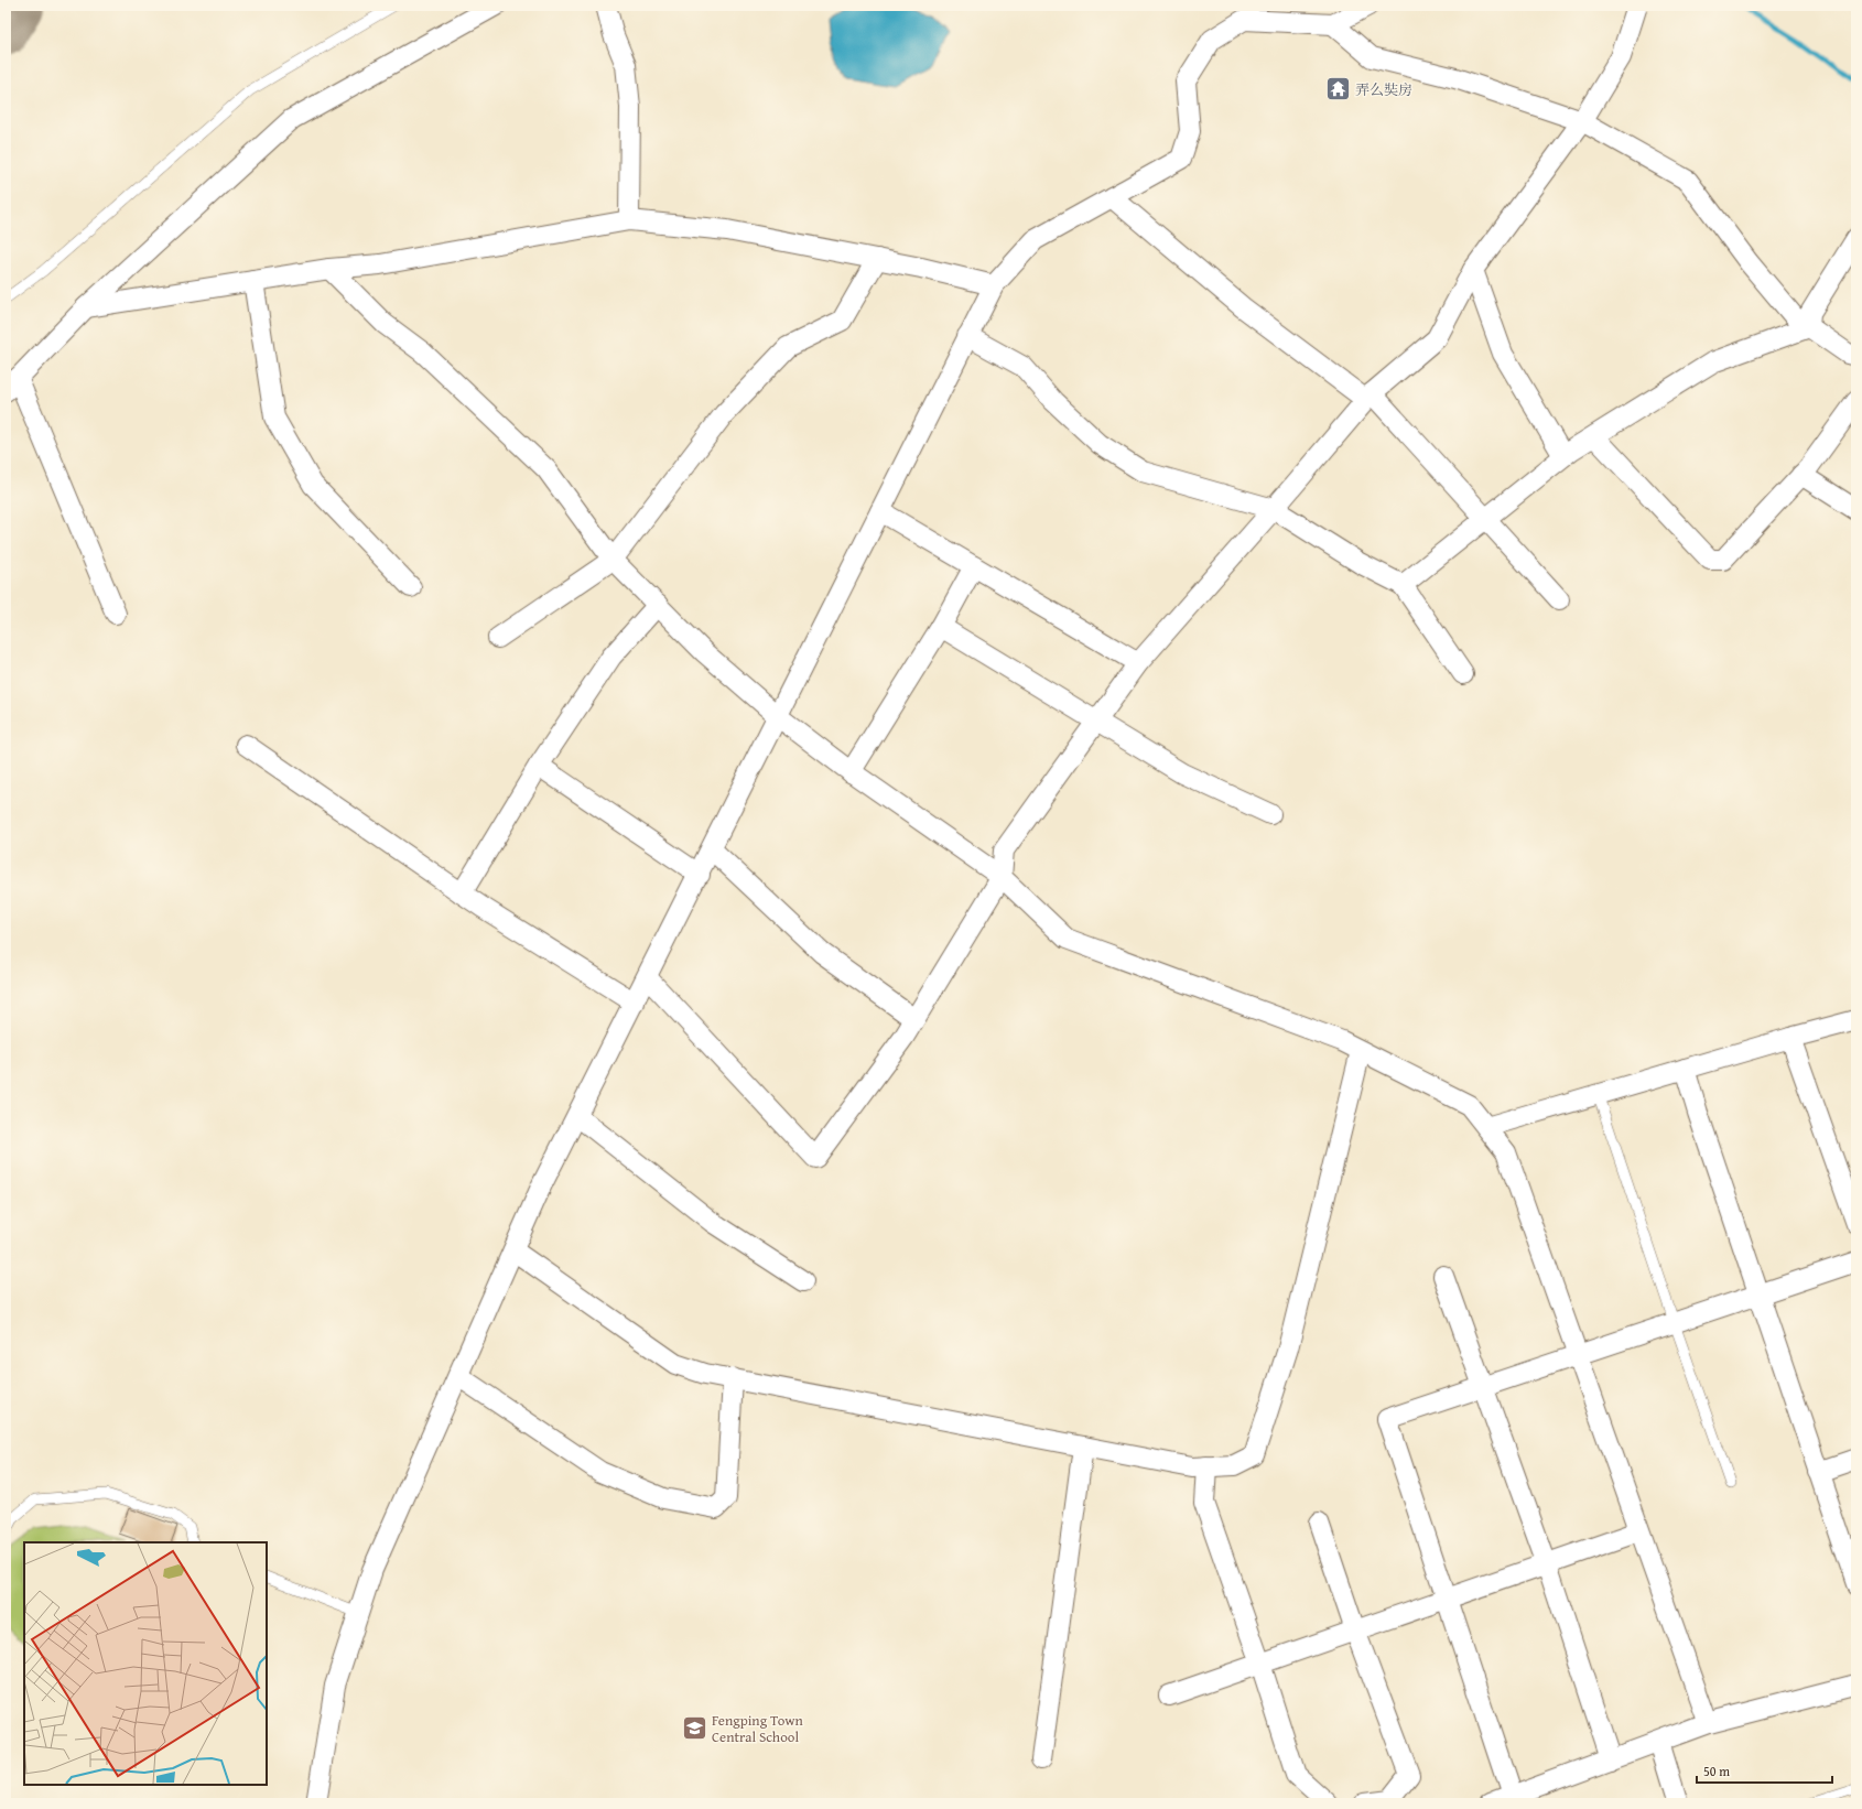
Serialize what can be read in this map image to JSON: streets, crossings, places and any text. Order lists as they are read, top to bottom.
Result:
{
  "places": {
    "temple": ["弄么奘房"],
    "school or university": ["Fengping Town Central School"]
  },
  "scale_bar": "50 m"
}
